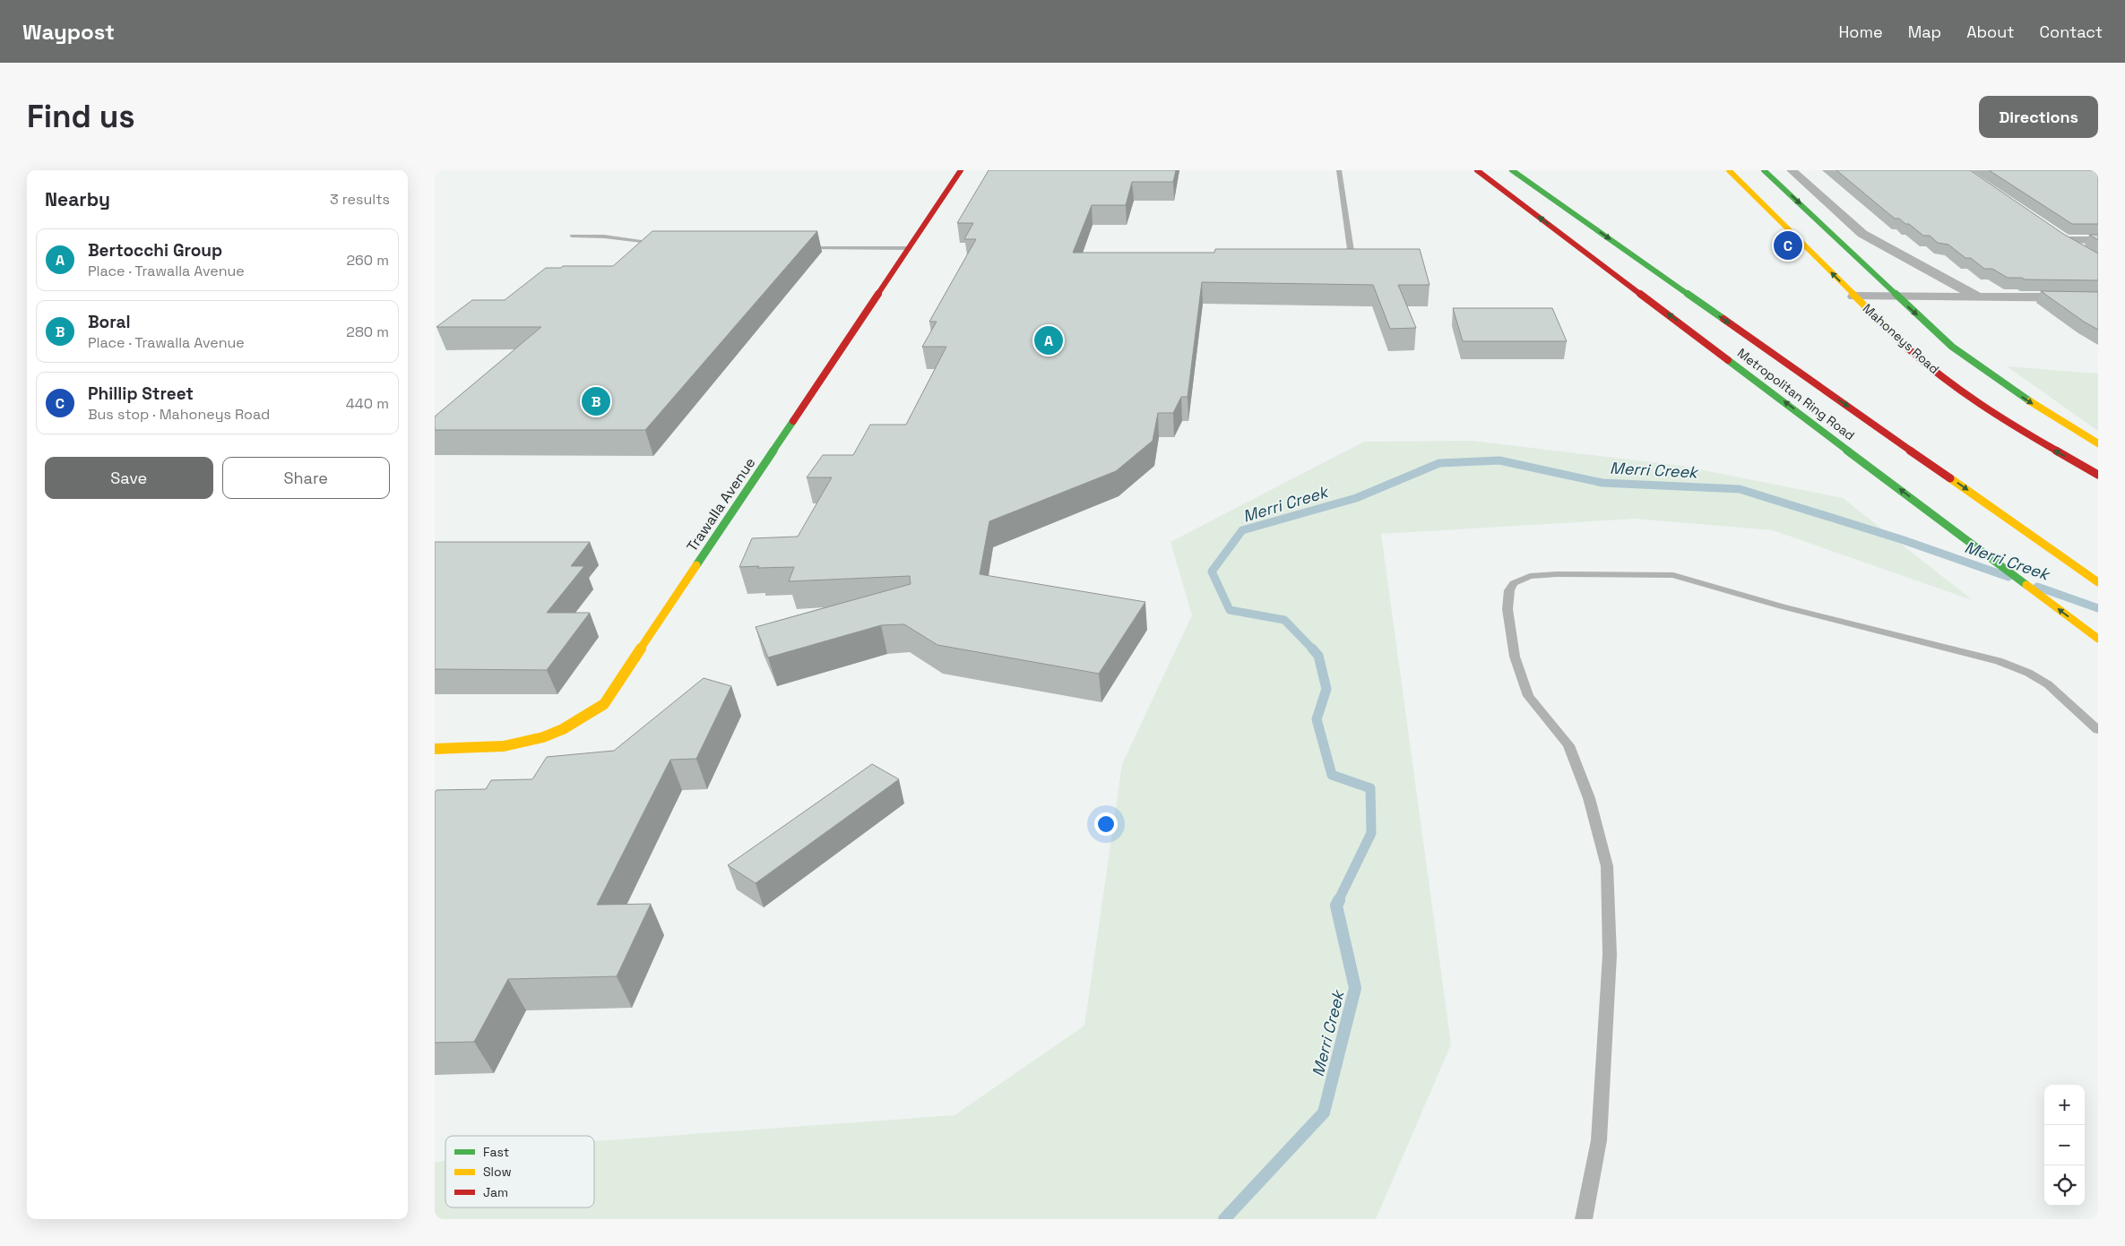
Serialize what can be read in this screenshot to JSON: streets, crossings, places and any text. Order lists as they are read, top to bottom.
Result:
{
  "streets": {
    "main road": ["Mahoneys Road", "Metropolitan Ring Road", "Trawalla Avenue"]
  },
  "water": ["Merri Creek"],
  "legend": ["Fast", "Slow", "Jam"],
  "page": {
    "header": "Waypost",
    "nav": [
      "Home",
      "Map",
      "About",
      "Contact"
    ],
    "buttons": [
      "Directions",
      ["Save", "Share"]
    ],
    "title": "Find us",
    "heading": ["Nearby", "3 results"],
    "list": [
      {
        "mark": "A",
        "name": "Bertocchi Group",
        "note": "Place · Trawalla Avenue",
        "value": "260 m"
      },
      {
        "mark": "B",
        "name": "Boral",
        "note": "Place · Trawalla Avenue",
        "value": "280 m"
      },
      {
        "mark": "C",
        "name": "Phillip Street",
        "note": "Bus stop · Mahoneys Road",
        "value": "440 m"
      }
    ],
    "pins": ["C", "A", "B"],
    "map_buttons": ["+", "−"]
  }
}
